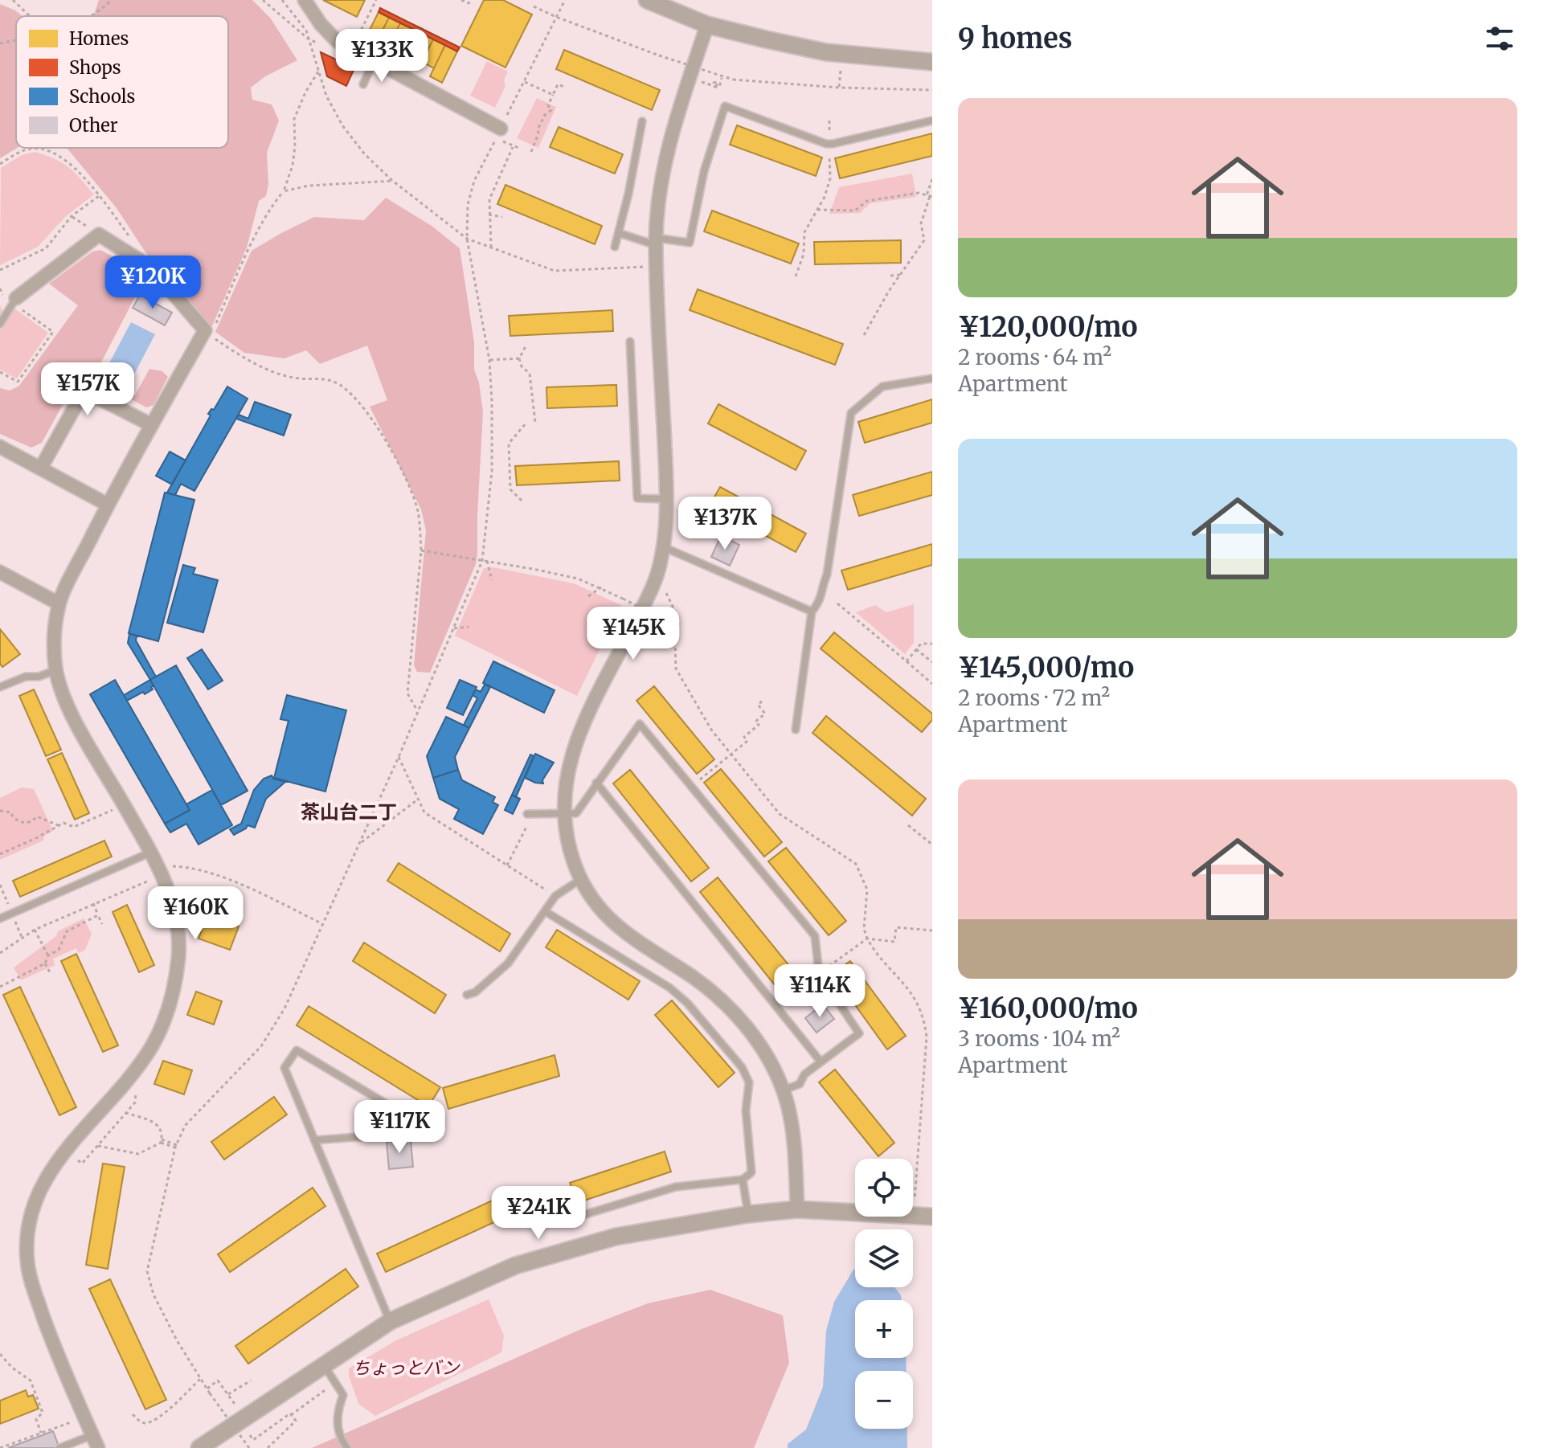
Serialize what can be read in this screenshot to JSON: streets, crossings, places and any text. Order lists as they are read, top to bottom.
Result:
{
  "districts": ["茶山台二丁"],
  "parks": ["ちょっとバン"],
  "legend": [
    "Homes",
    "Shops",
    "Schools",
    "Other"
  ],
  "page": {
    "heading": "9 homes",
    "price": [
      "¥133K",
      "¥120K",
      "¥157K",
      "¥137K",
      "¥145K",
      "¥160K",
      "¥114K",
      "¥117K",
      "¥241K"
    ],
    "list": [
      {
        "name": "¥120,000/mo",
        "note": "2 rooms · 64 m² · Apartment"
      },
      {
        "name": "¥145,000/mo",
        "note": "2 rooms · 72 m² · Apartment"
      },
      {
        "name": "¥160,000/mo",
        "note": "3 rooms · 104 m² · Apartment"
      }
    ],
    "map_buttons": ["+", "−"]
  }
}
